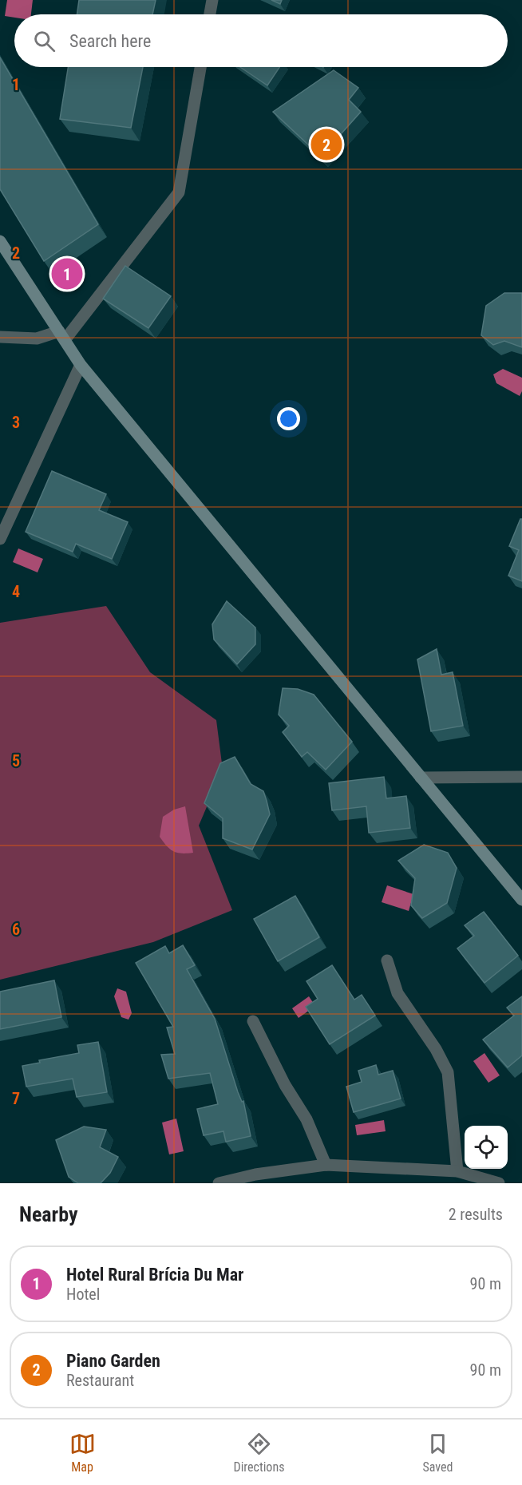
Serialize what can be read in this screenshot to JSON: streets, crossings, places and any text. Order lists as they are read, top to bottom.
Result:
{
  "page": {
    "search": "Search here",
    "pins": ["2", "1"],
    "heading": ["Nearby", "2 results"],
    "list": [
      {
        "mark": "1",
        "name": "Hotel Rural Brícia Du Mar",
        "note": "Hotel",
        "value": "90 m"
      },
      {
        "mark": "2",
        "name": "Piano Garden",
        "note": "Restaurant",
        "value": "90 m"
      }
    ],
    "nav": ["Map", "Directions", "Saved"]
  },
  "grid": {
    "rows": [
      "1",
      "2",
      "3",
      "4",
      "5",
      "6",
      "7"
    ]
  }
}
